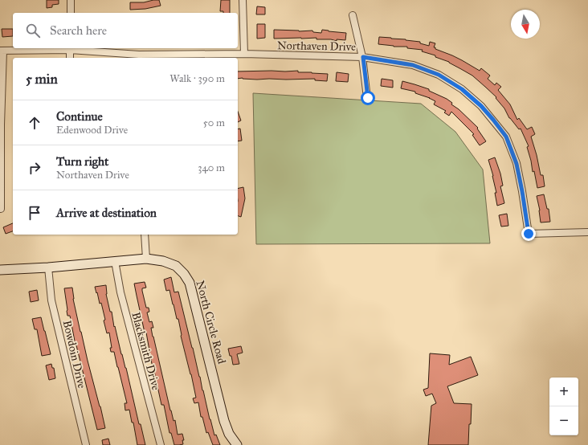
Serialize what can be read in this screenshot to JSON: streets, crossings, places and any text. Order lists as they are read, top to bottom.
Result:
{
  "streets": {
    "street": [
      "Northaven Drive",
      "North Circle Road",
      "Blacksmith Drive",
      "Bowdoin Drive"
    ]
  },
  "crossings": [
    ["North Circle Road", "Blacksmith Drive"],
    ["North Circle Road", "Bowdoin Drive"]
  ],
  "north": "bottom",
  "page": {
    "search": "Search here",
    "heading": ["5 min", "Walk · 390 m"],
    "list": [
      ["Continue", "Edenwood Drive", "50 m"],
      ["Turn right", "Northaven Drive", "340 m"],
      "Arrive at destination"
    ],
    "map_buttons": ["+", "−"]
  }
}
